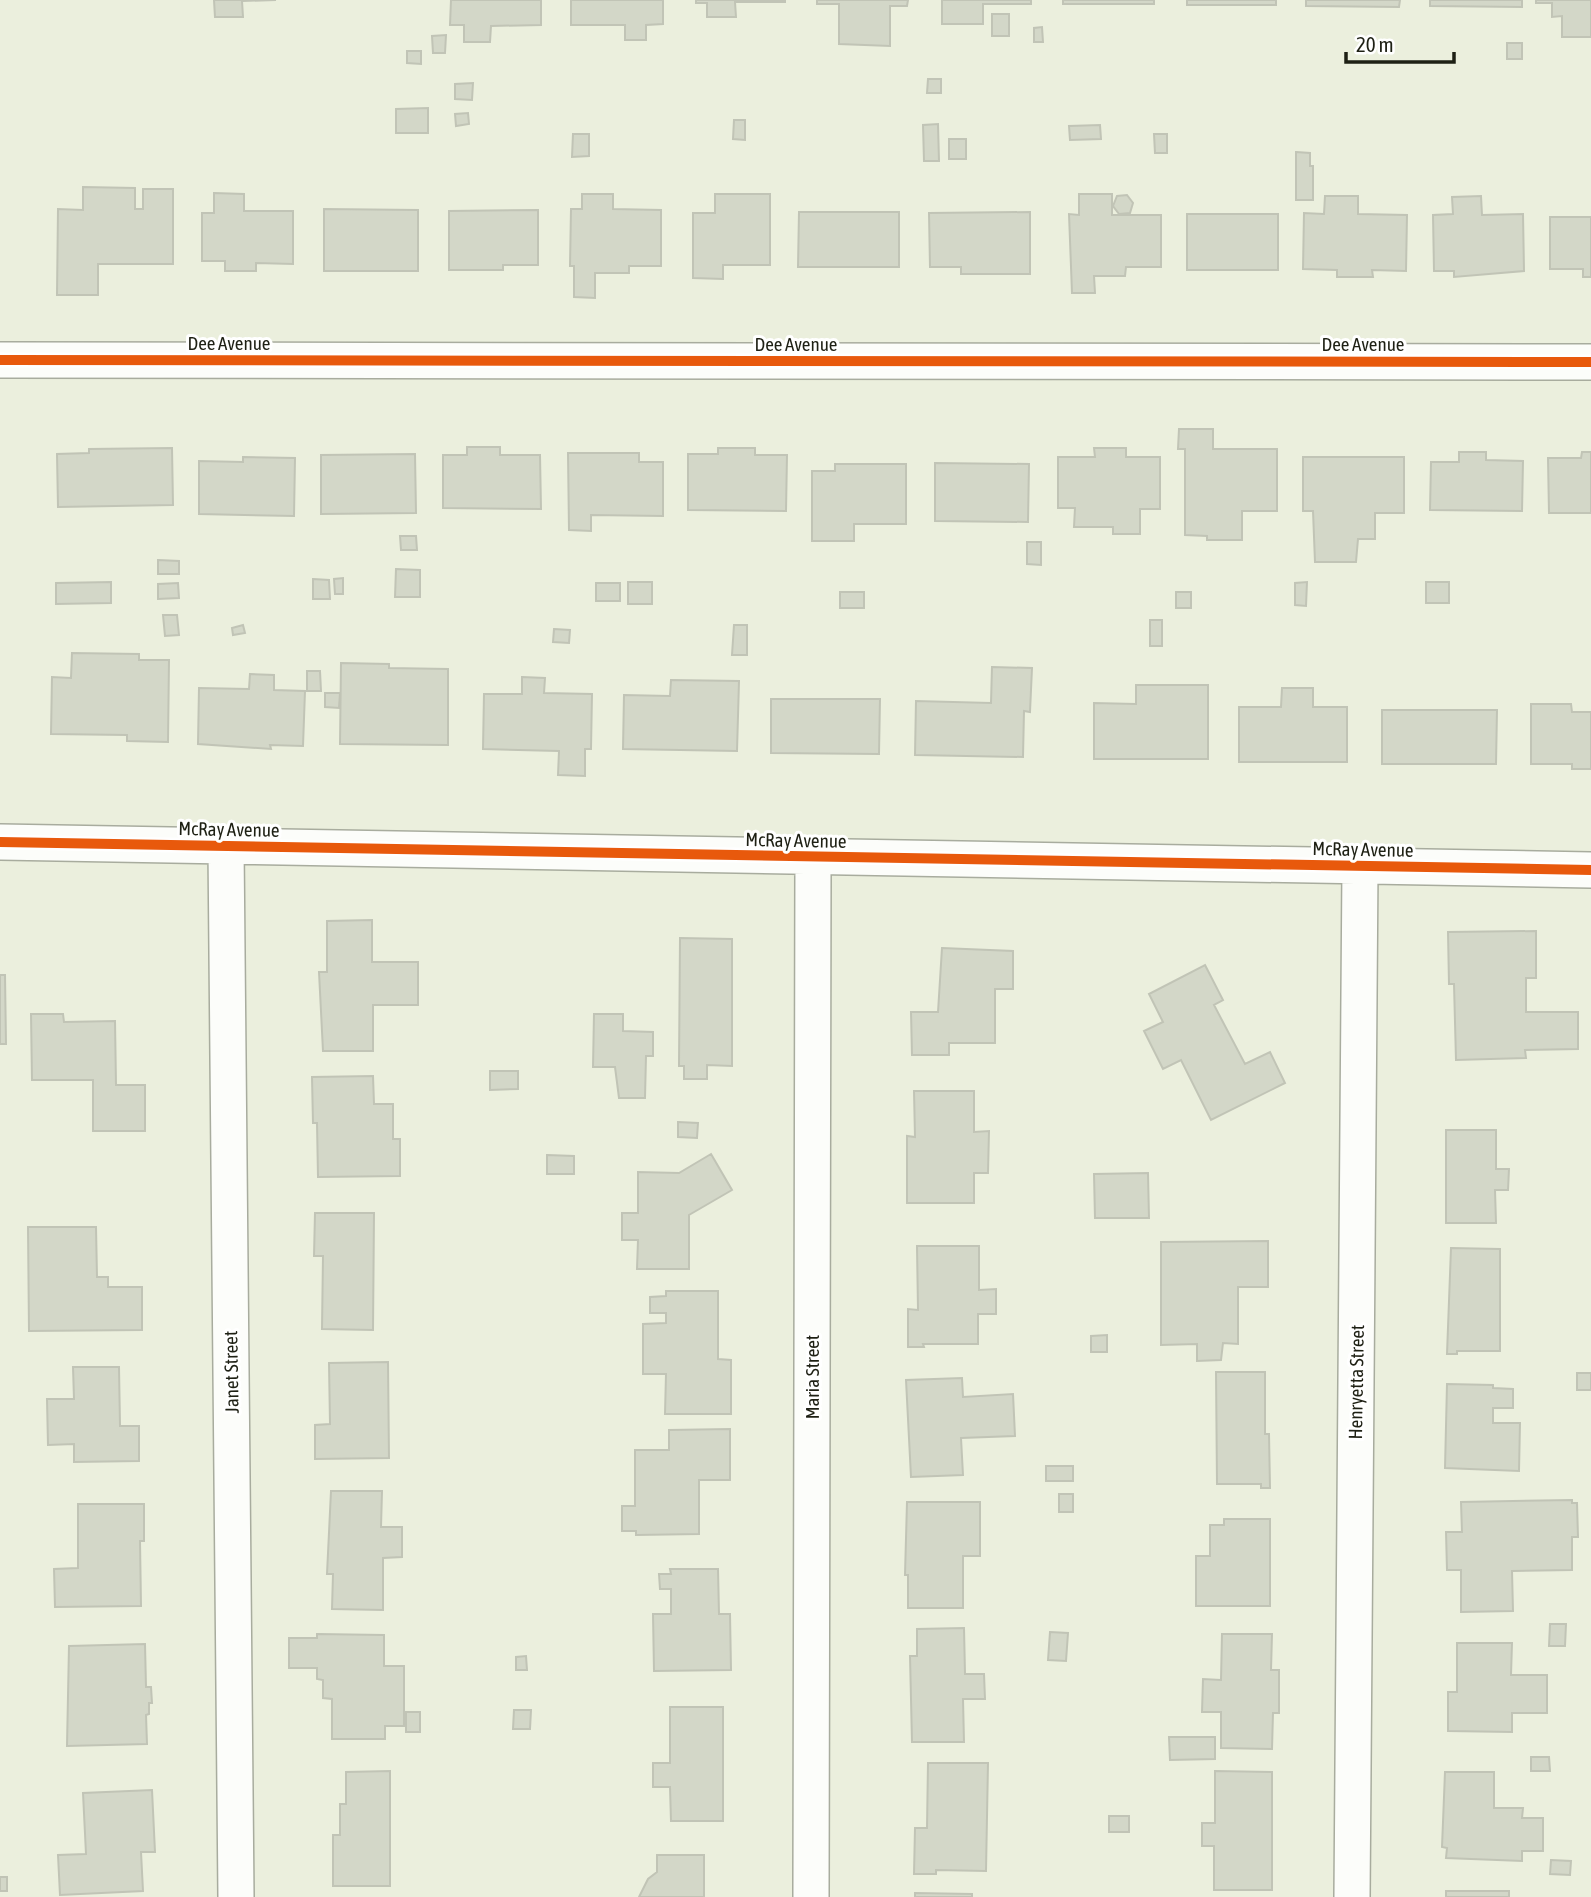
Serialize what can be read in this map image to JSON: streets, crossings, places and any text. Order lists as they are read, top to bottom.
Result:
{
  "streets": {
    "street": [
      "Dee Avenue",
      "McRay Avenue",
      "Janet Street",
      "Maria Street",
      "Henryetta Street"
    ]
  },
  "crossings": [
    ["McRay Avenue", "Janet Street"],
    ["McRay Avenue", "Maria Street"],
    ["McRay Avenue", "Henryetta Street"]
  ],
  "scale_bar": "20 m"
}
